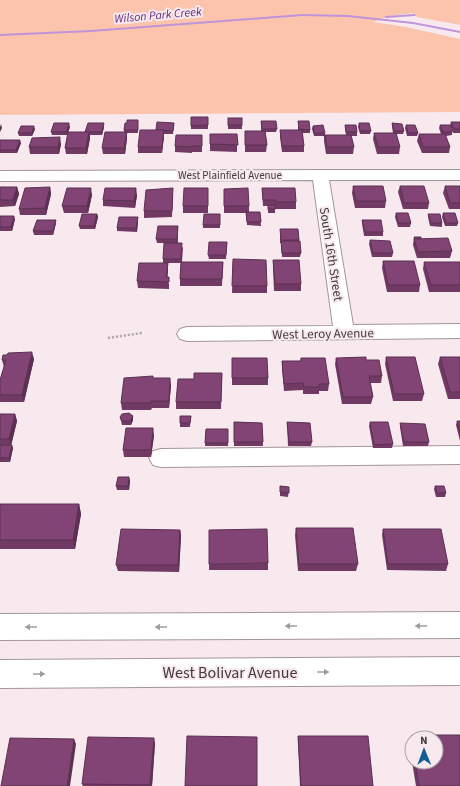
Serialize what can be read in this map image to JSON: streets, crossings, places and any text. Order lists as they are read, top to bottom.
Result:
{
  "streets": {
    "street": [
      "West Plainfield Avenue",
      "South 16th Street",
      "West Leroy Avenue",
      "West Bolivar Avenue"
    ]
  },
  "crossings": [
    ["West Plainfield Avenue", "South 16th Street"],
    ["South 16th Street", "West Leroy Avenue"]
  ],
  "water": ["Wilson Park Creek"],
  "north": "top"
}
